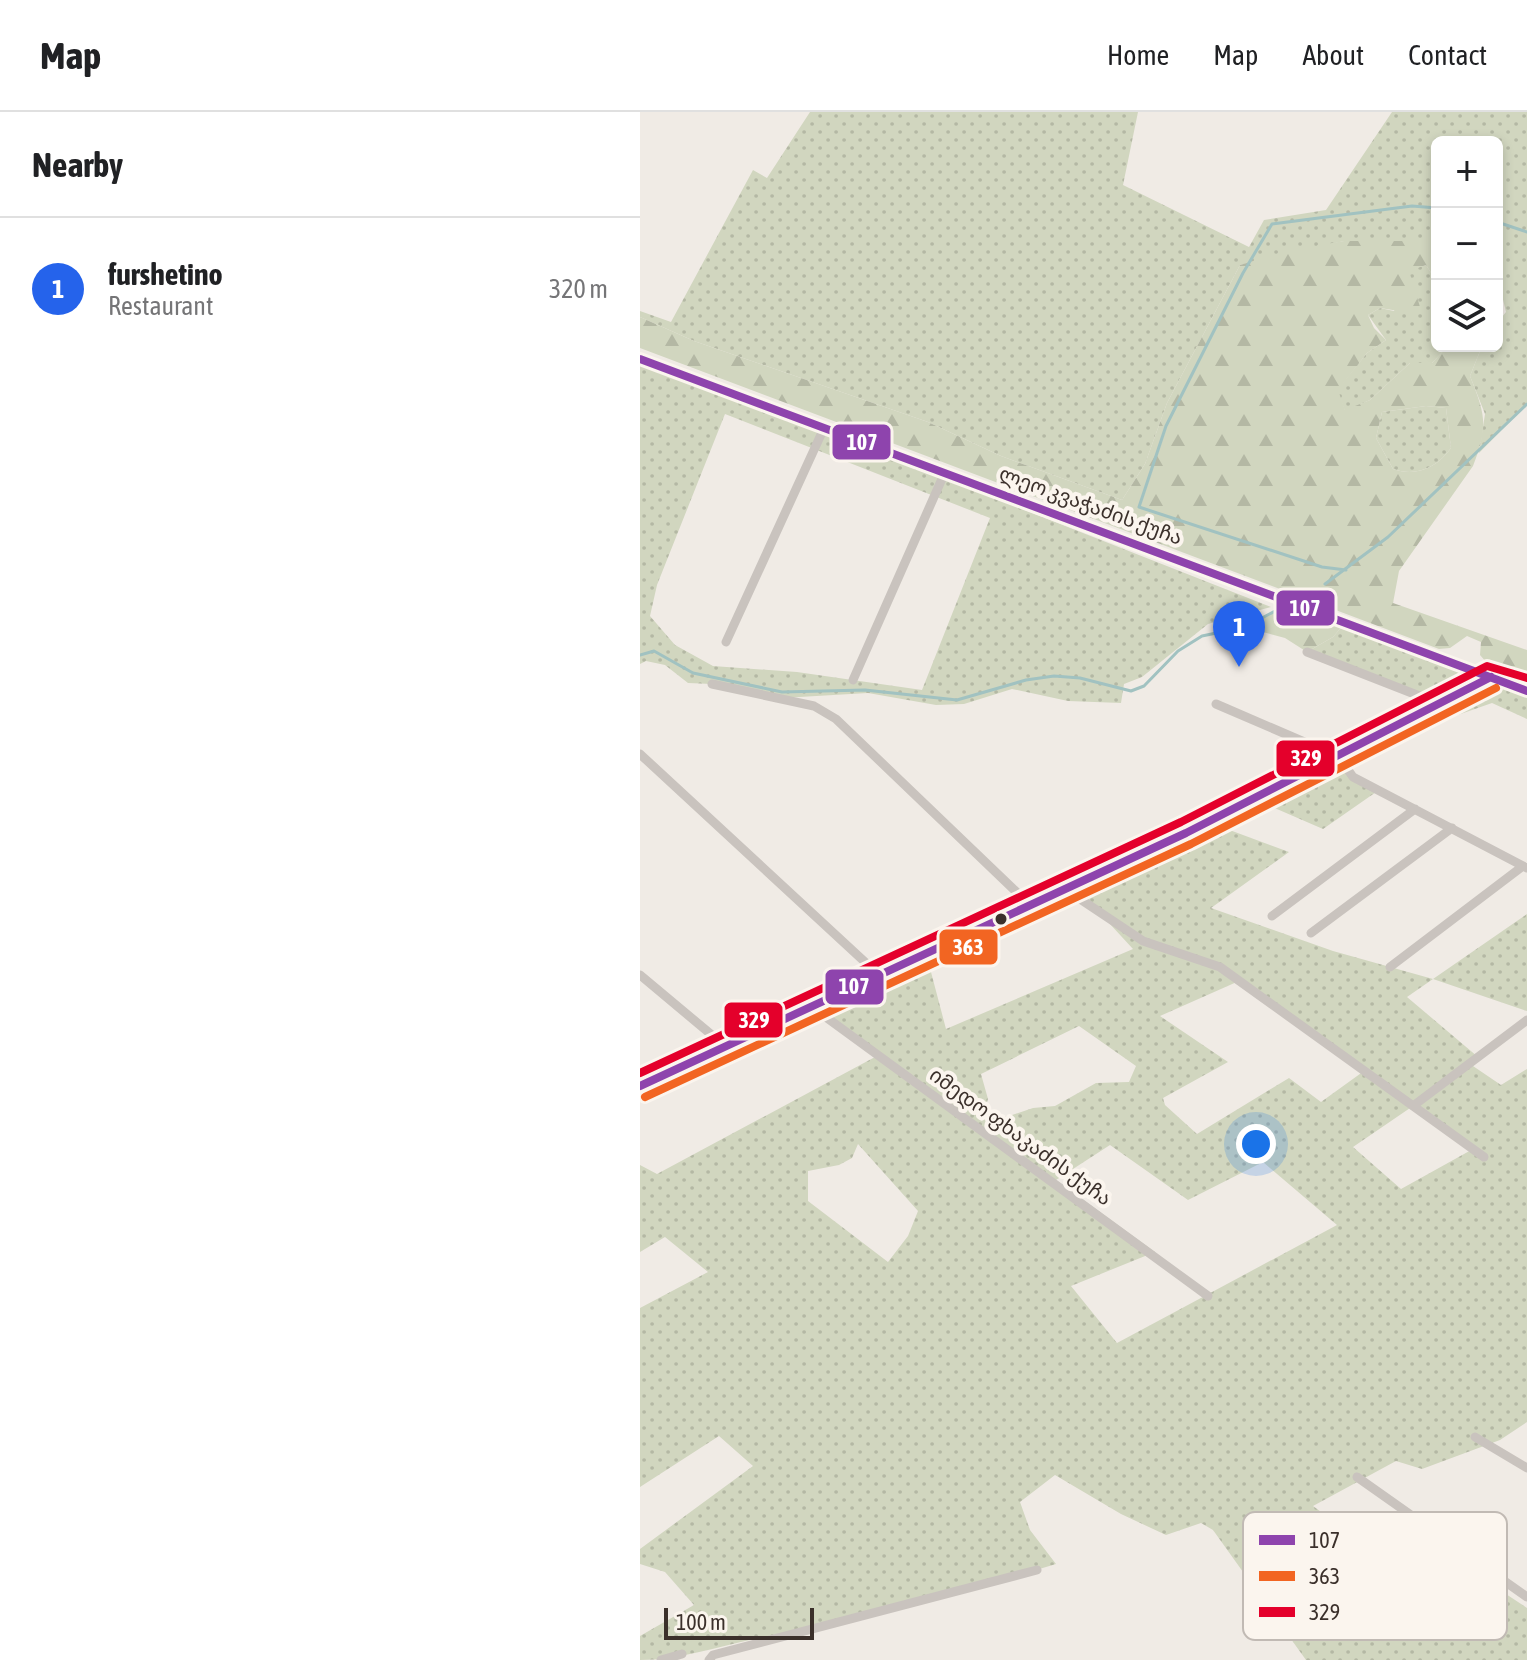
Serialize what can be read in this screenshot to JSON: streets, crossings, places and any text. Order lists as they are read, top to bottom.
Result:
{
  "streets": {
    "street": ["ლეო კვაჭაძის ქუჩა", "იმედო ფხაკაძის ქუჩა"]
  },
  "lines": ["transit line 107", "transit line 329", "transit line 363"],
  "legend": ["107", "363", "329"],
  "scale_bar": "100 m",
  "page": {
    "header": "Map",
    "nav": [
      "Home",
      "Map",
      "About",
      "Contact"
    ],
    "heading": "Nearby",
    "map_buttons": ["+", "−"],
    "list": [
      {
        "mark": "1",
        "name": "furshetino",
        "note": "Restaurant",
        "value": "320 m"
      }
    ],
    "pins": "1",
    "scale": "100 m"
  }
}
